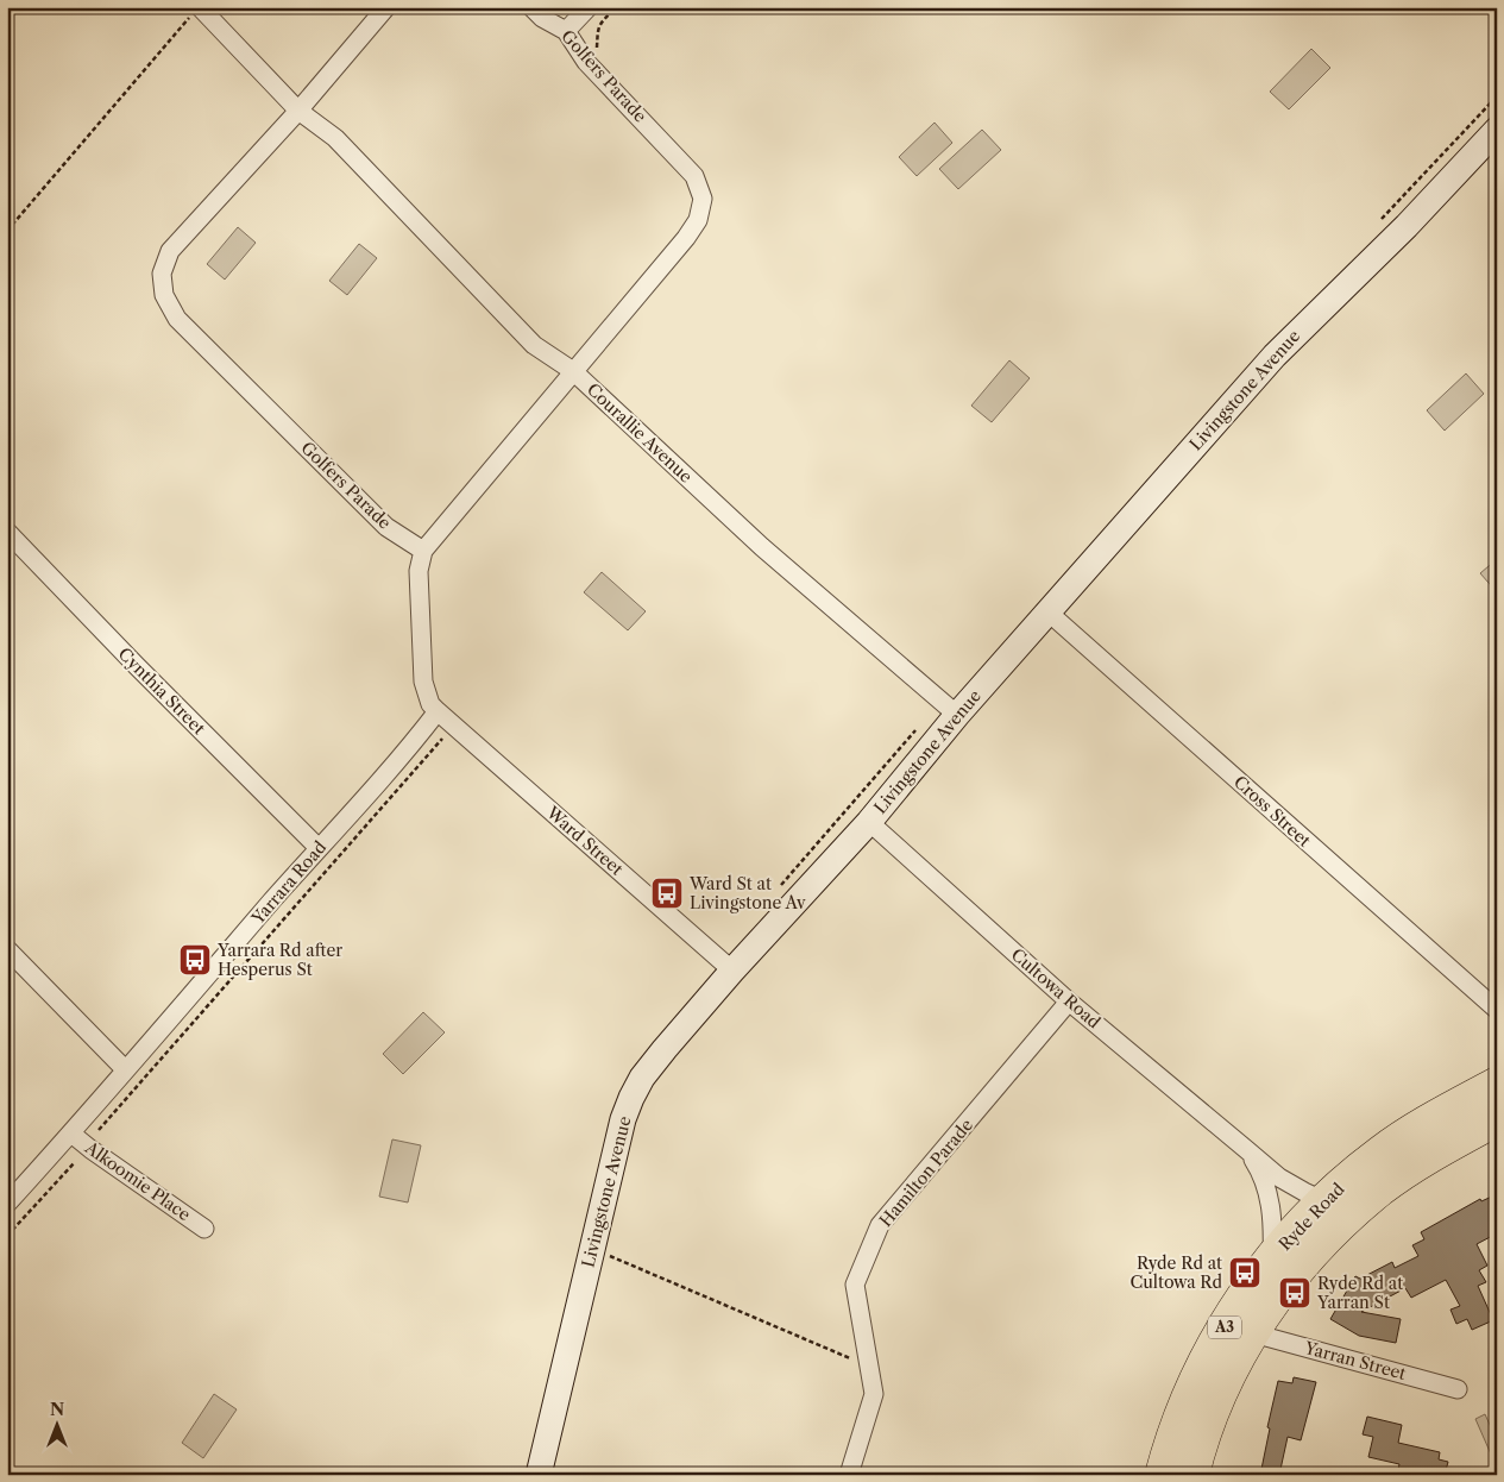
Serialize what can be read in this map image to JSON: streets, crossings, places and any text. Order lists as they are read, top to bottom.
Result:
{
  "streets": {
    "highway": ["Ryde Road", "A3"],
    "street": [
      "Golfers Parade",
      "Livingstone Avenue",
      "Courallie Avenue",
      "Cynthia Street",
      "Cross Street",
      "Ward Street",
      "Yarrara Road",
      "Cultowa Road",
      "Hamilton Parade",
      "Alkoomie Place",
      "Yarran Street"
    ]
  },
  "crossings": [
    ["Golfers Parade", "Courallie Avenue"],
    ["Livingstone Avenue", "Courallie Avenue"],
    ["Livingstone Avenue", "Cross Street"],
    ["Livingstone Avenue", "Ward Street"],
    ["Livingstone Avenue", "Cultowa Road"],
    ["Cynthia Street", "Yarrara Road"],
    ["Ward Street", "Yarrara Road"],
    ["Yarrara Road", "Alkoomie Place"],
    ["Cultowa Road", "Hamilton Parade"],
    ["Cultowa Road", "Ryde Road"],
    ["Ryde Road", "Yarran Street"]
  ],
  "places": {
    "bus stop": [
      "Ward St at Livingstone Av",
      "Yarrara Rd after Hesperus St",
      "Ryde Rd at Cultowa Rd",
      "Ryde Rd at Yarran St"
    ]
  },
  "north": "top"
}
